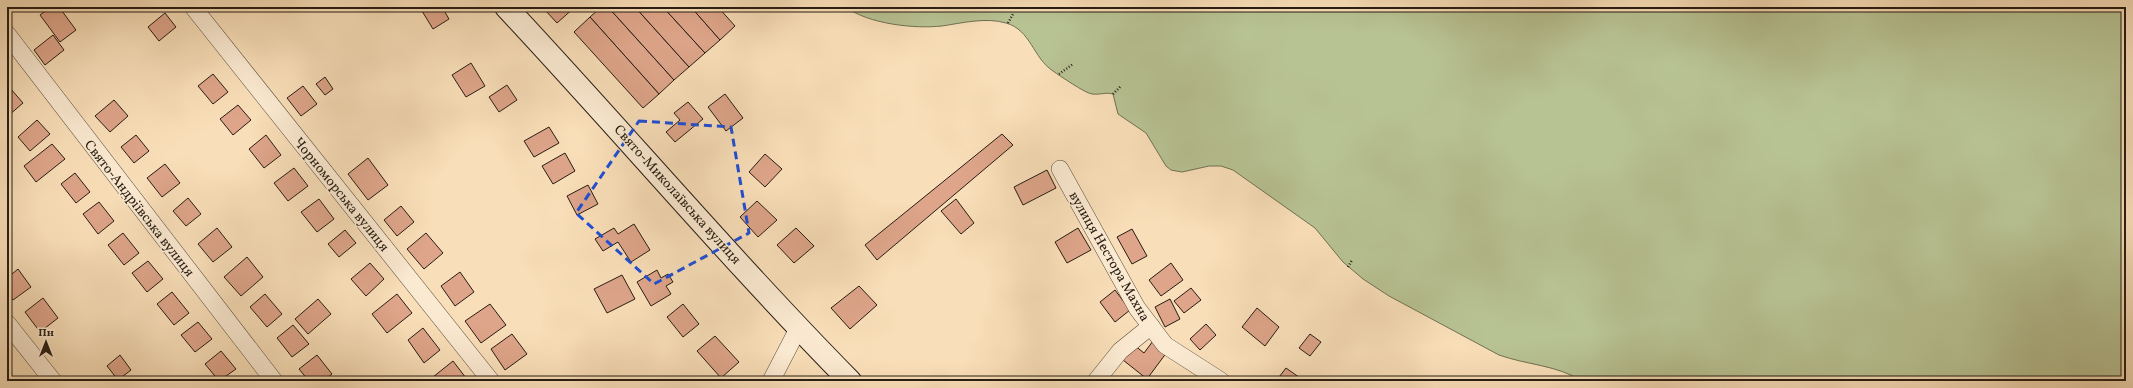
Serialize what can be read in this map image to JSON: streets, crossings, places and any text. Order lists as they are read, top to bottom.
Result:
{
  "streets": {
    "street": [
      "Чорноморська вулиця",
      "Свято-Миколаївська вулиця",
      "Свято-Андріївська вулиця",
      "вулиця Нестора Махна"
    ]
  },
  "north": "top"
}
